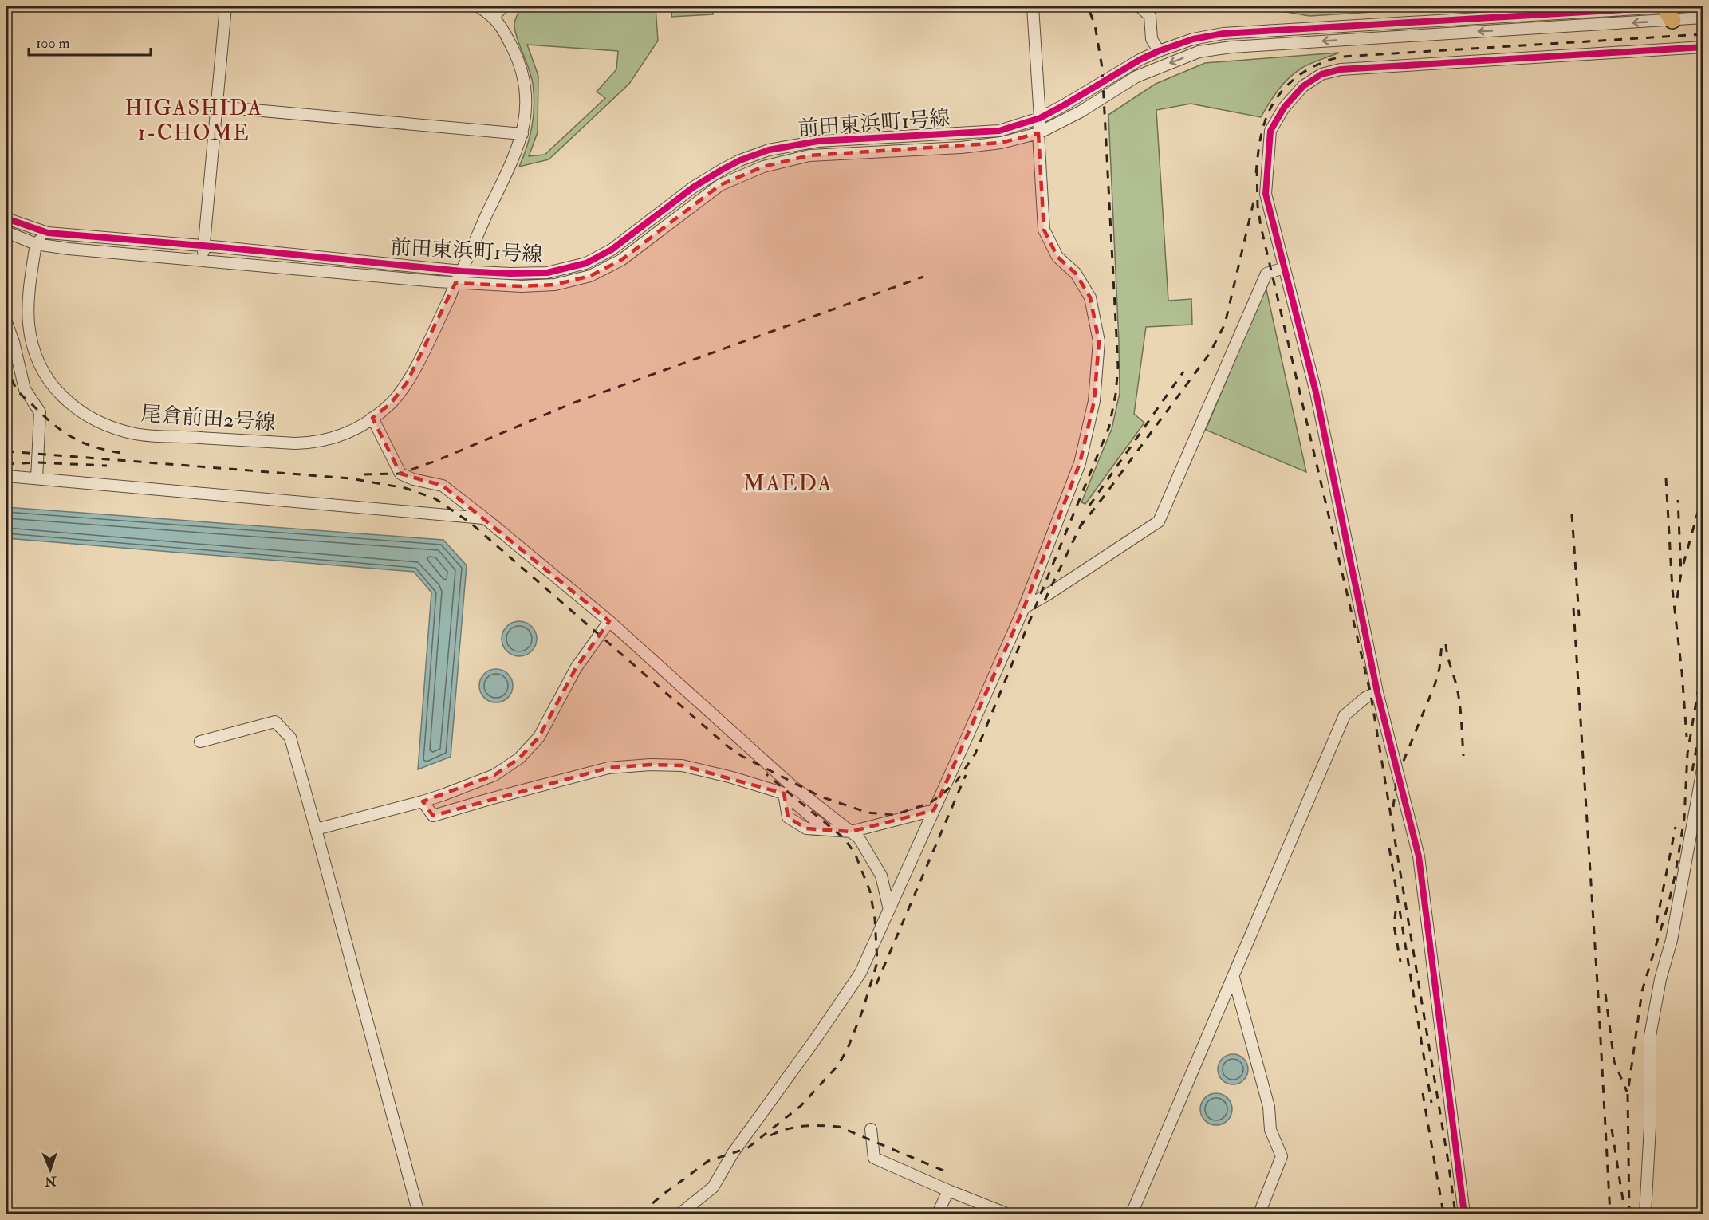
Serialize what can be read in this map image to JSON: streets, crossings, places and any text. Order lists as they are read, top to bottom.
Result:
{
  "streets": {
    "street": ["前田東浜町1号線", "尾倉前田2号線"]
  },
  "crossings": [
    ["前田東浜町1号線", "尾倉前田2号線"]
  ],
  "districts": ["HIGASHIDA 1-CHOME", "MAEDA"],
  "scale_bar": "100 m",
  "north": "bottom"
}
